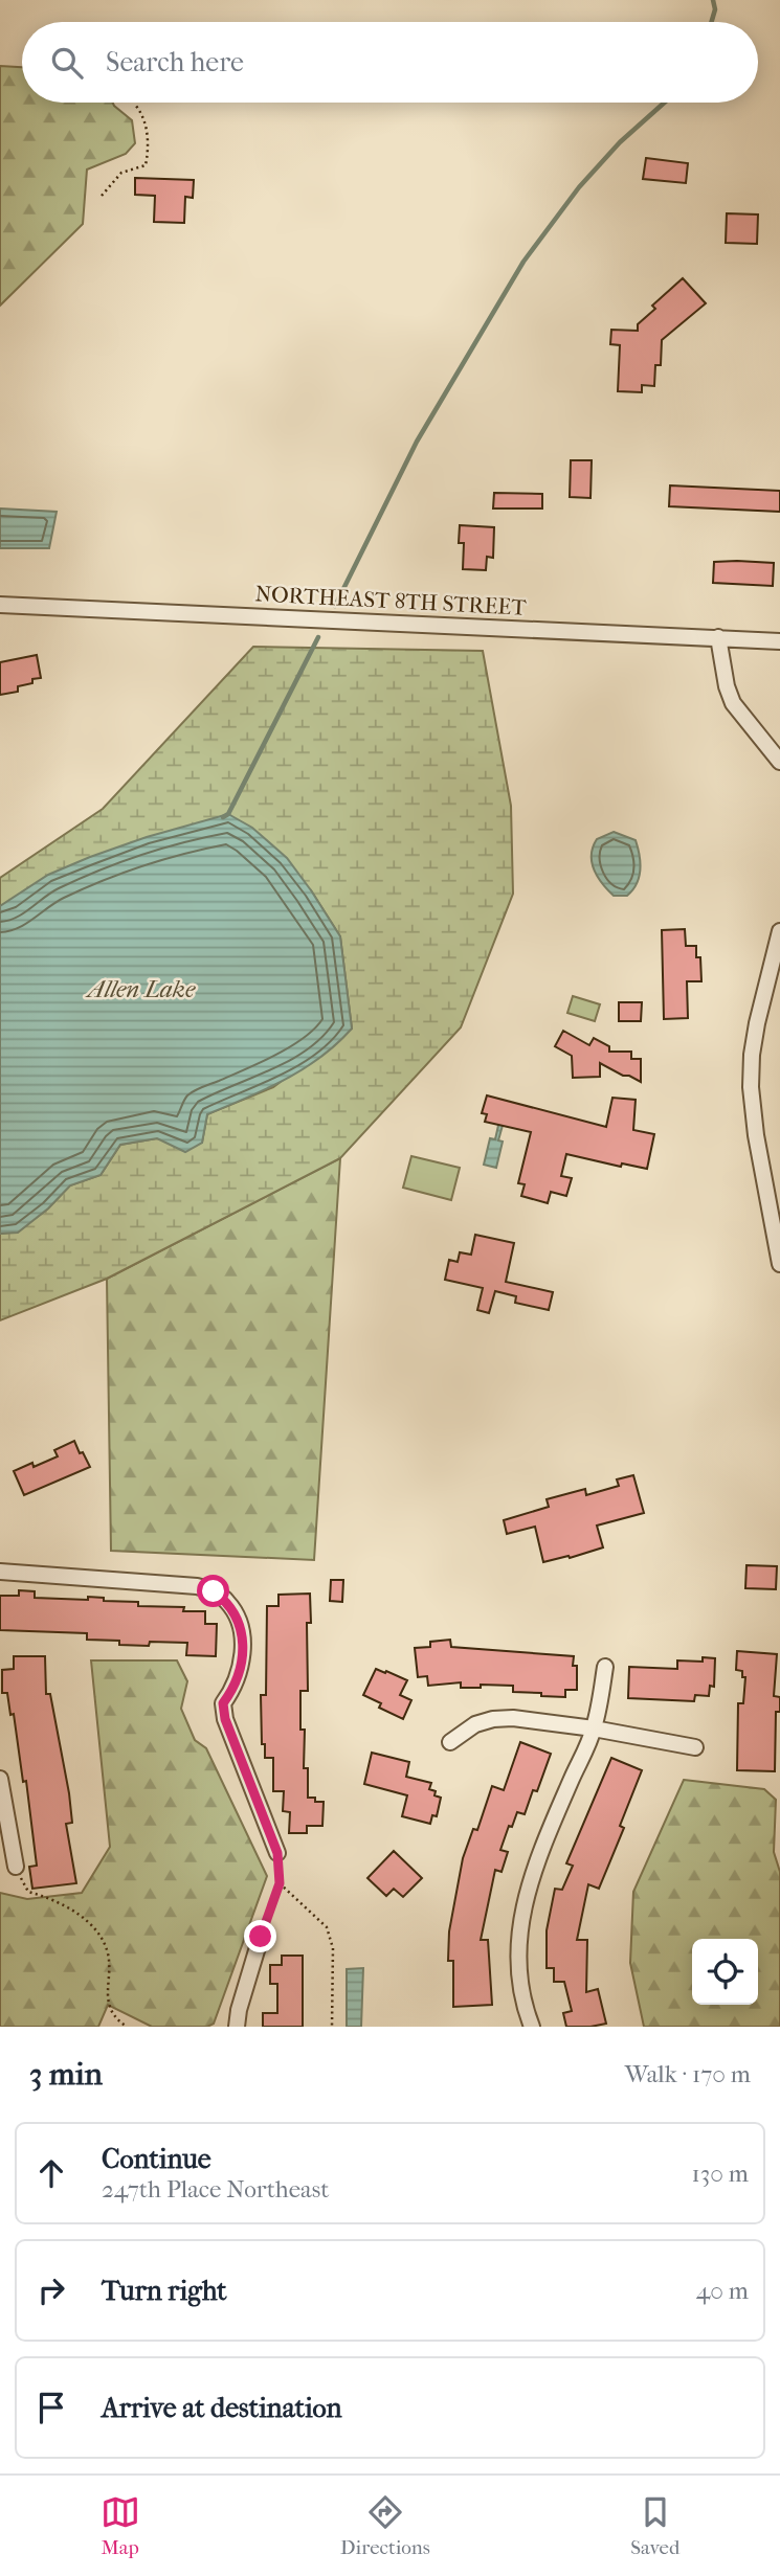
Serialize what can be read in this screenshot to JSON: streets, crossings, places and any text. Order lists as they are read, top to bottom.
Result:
{
  "streets": {
    "street": ["NORTHEAST 8TH STREET"]
  },
  "water": ["Allen Lake"],
  "page": {
    "search": "Search here",
    "heading": ["3 min", "Walk · 170 m"],
    "list": [
      ["Continue", "247th Place Northeast", "130 m"],
      ["Turn right", "40 m"],
      "Arrive at destination"
    ],
    "nav": ["Map", "Directions", "Saved"]
  }
}
